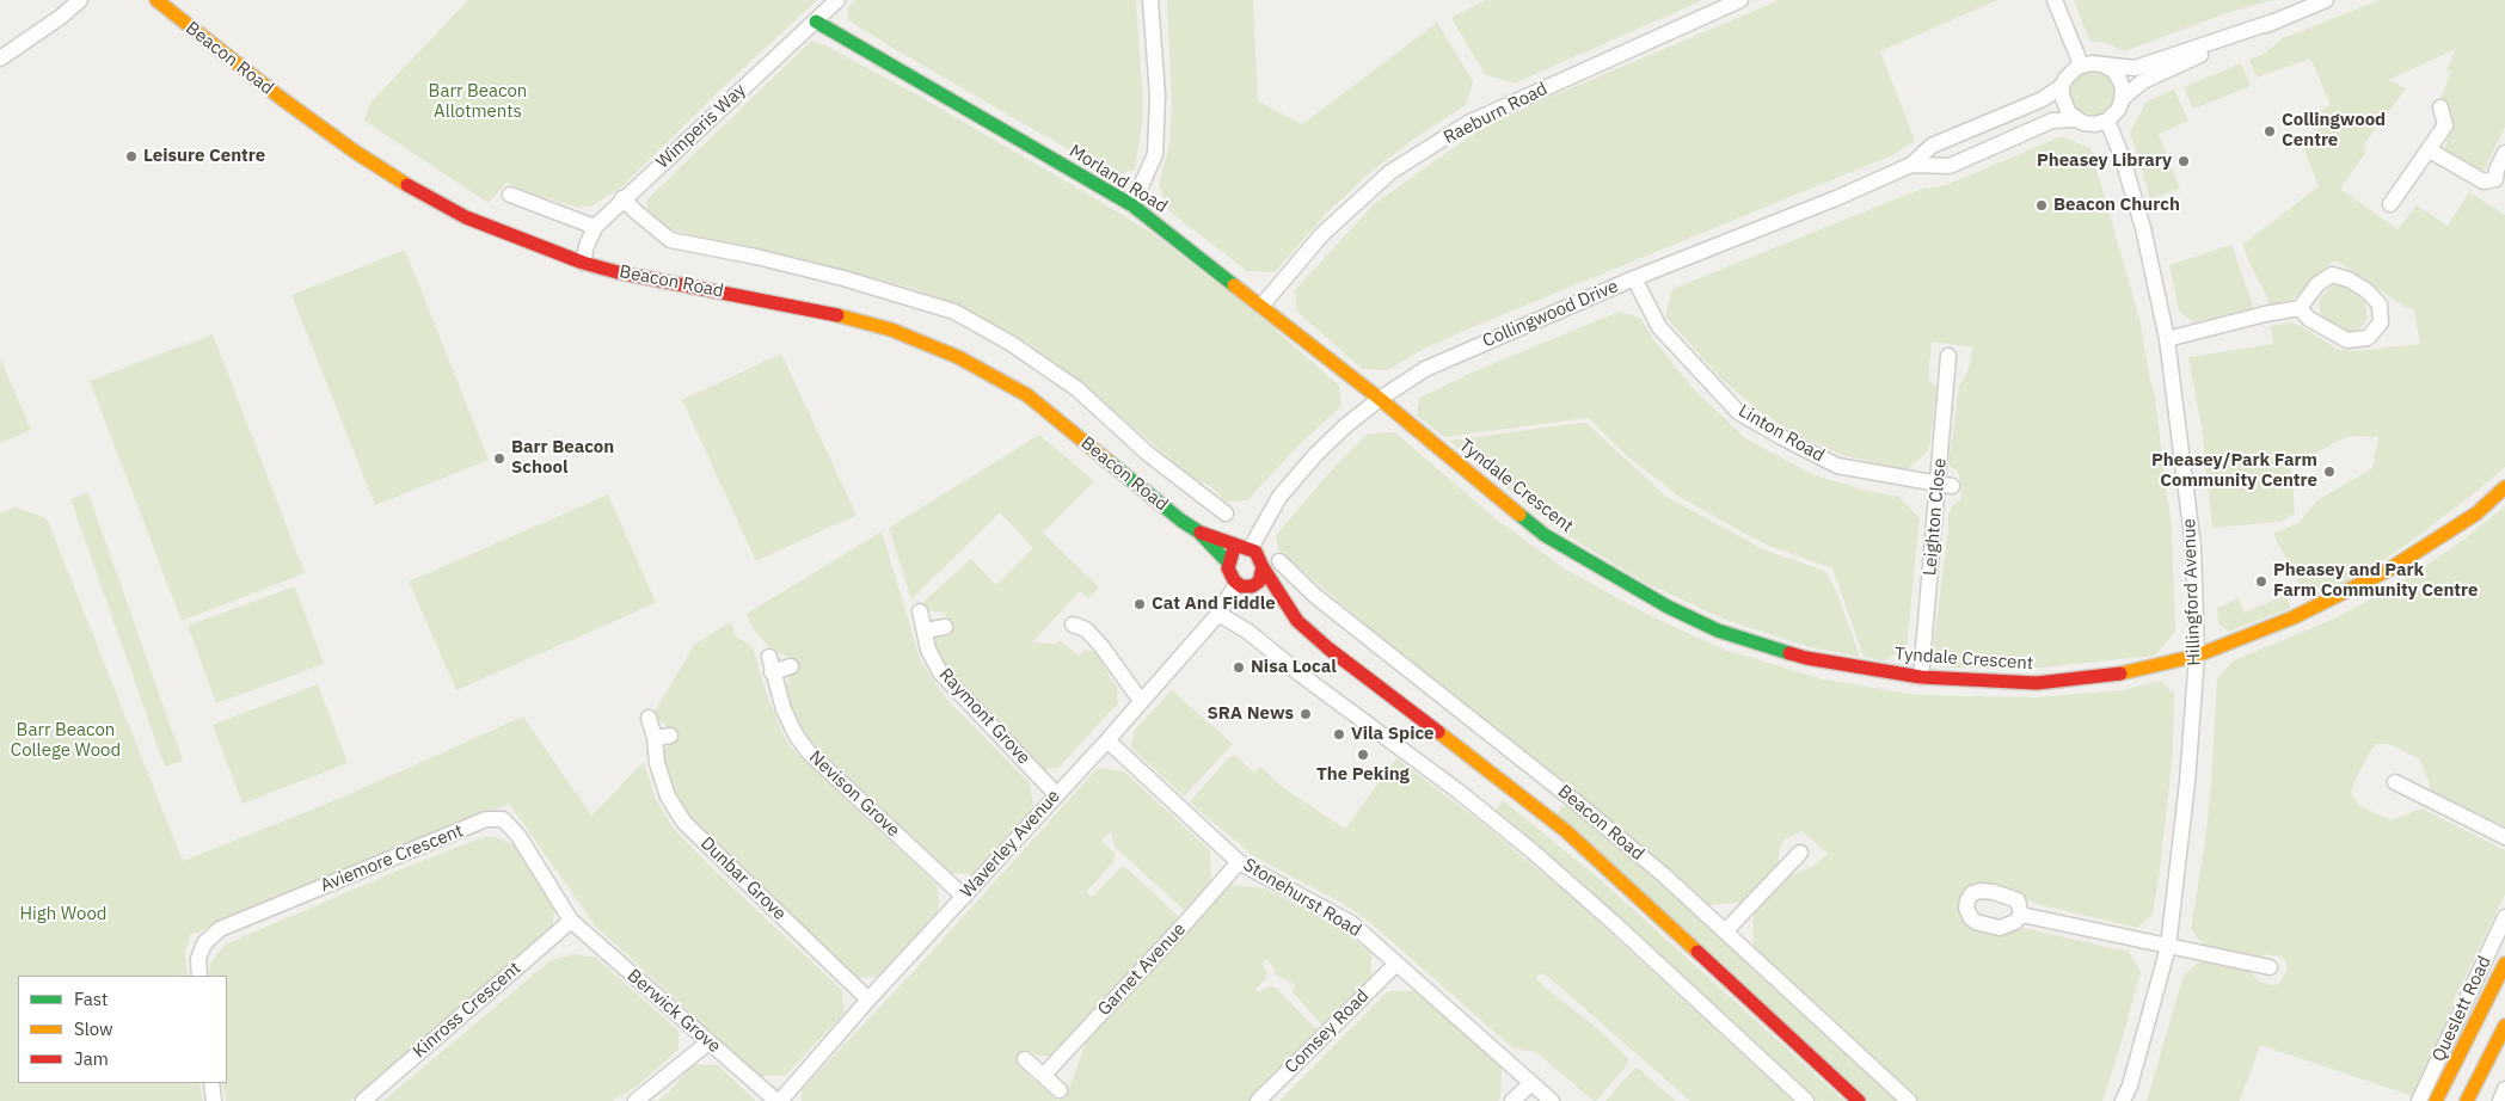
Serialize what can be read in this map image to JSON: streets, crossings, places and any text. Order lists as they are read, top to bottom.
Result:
{
  "streets": {
    "main road": [
      "Beacon Road",
      "Morland Road",
      "Tyndale Crescent",
      "Queslett Road"
    ],
    "street": [
      "Raeburn Road",
      "Wimperis Way",
      "Collingwood Drive",
      "Linton Road",
      "Leighton Close",
      "Hillingford Avenue",
      "Raymont Grove",
      "Nevison Grove",
      "Waverley Avenue",
      "Aviemore Crescent",
      "Dunbar Grove",
      "Stonehurst Road",
      "Garnet Avenue",
      "Kinross Crescent",
      "Berwick Grove",
      "Comsey Road"
    ]
  },
  "crossings": [
    ["Beacon Road", "Wimperis Way"],
    ["Beacon Road", "Collingwood Drive"],
    ["Beacon Road", "Waverley Avenue"],
    ["Raeburn Road", "Morland Road"],
    ["Wimperis Way", "Morland Road"],
    ["Morland Road", "Collingwood Drive"],
    ["Morland Road", "Tyndale Crescent"],
    ["Collingwood Drive", "Linton Road"],
    ["Collingwood Drive", "Tyndale Crescent"],
    ["Collingwood Drive", "Hillingford Avenue"],
    ["Collingwood Drive", "Waverley Avenue"],
    ["Linton Road", "Leighton Close"],
    ["Tyndale Crescent", "Leighton Close"],
    ["Tyndale Crescent", "Hillingford Avenue"],
    ["Raymont Grove", "Waverley Avenue"],
    ["Nevison Grove", "Waverley Avenue"],
    ["Waverley Avenue", "Dunbar Grove"],
    ["Waverley Avenue", "Stonehurst Road"],
    ["Waverley Avenue", "Berwick Grove"],
    ["Aviemore Crescent", "Kinross Crescent"],
    ["Aviemore Crescent", "Berwick Grove"],
    ["Stonehurst Road", "Garnet Avenue"],
    ["Stonehurst Road", "Comsey Road"],
    ["Kinross Crescent", "Berwick Grove"]
  ],
  "parks": ["Barr Beacon Allotments", "Barr Beacon College Wood", "High Wood"],
  "places": [
    "Collingwood Centre",
    "Leisure Centre",
    "Pheasey Library",
    "Beacon Church",
    "Barr Beacon School",
    "Pheasey/Park Farm Community Centre",
    "Pheasey and Park Farm Community Centre",
    "Cat And Fiddle",
    "Nisa Local",
    "SRA News",
    "Vila Spice",
    "The Peking"
  ],
  "legend": ["Fast", "Slow", "Jam"]
}
